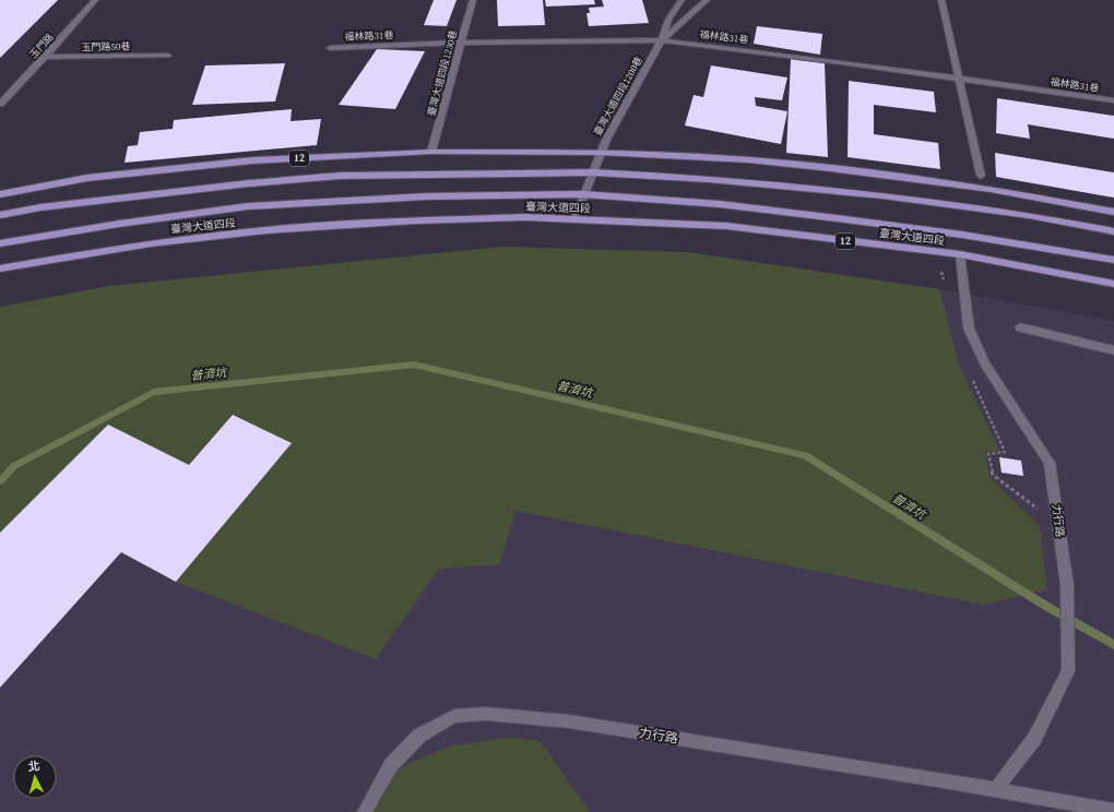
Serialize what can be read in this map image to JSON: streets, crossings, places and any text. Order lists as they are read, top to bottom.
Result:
{
  "streets": {
    "main road": ["12", "臺灣大道四段"],
    "street": [
      "福林路31巷",
      "玉門路",
      "玉門路50巷",
      "臺灣大道四段1230巷",
      "臺灣大道四段1200巷",
      "力行路"
    ]
  },
  "crossings": [
    ["福林路31巷", "臺灣大道四段1230巷"],
    ["福林路31巷", "臺灣大道四段1200巷"],
    ["玉門路", "玉門路50巷"],
    ["臺灣大道四段1230巷", "12"],
    ["臺灣大道四段1200巷", "12"],
    ["臺灣大道四段1200巷", "臺灣大道四段"],
    ["臺灣大道四段", "力行路"]
  ],
  "water": ["普濟坑"],
  "north": "top"
}
